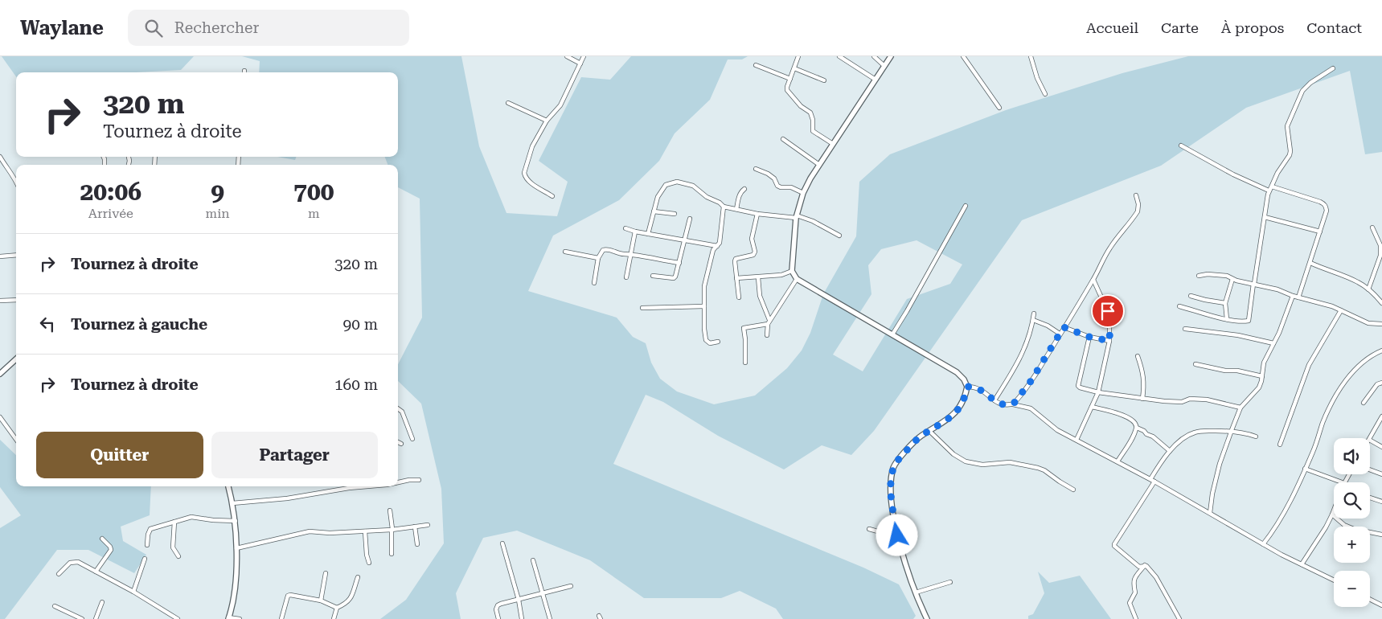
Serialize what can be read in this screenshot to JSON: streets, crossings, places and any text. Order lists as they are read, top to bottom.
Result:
{
  "page": {
    "header": "Waylane",
    "search": "Rechercher",
    "nav": [
      "Accueil",
      "Carte",
      "À propos",
      "Contact"
    ],
    "turn": ["320 m", "Tournez à droite"],
    "eta": [
      "20:06",
      "Arrivée",
      "9",
      "min",
      "700",
      "m"
    ],
    "list": [
      {
        "name": "Tournez à droite",
        "value": "320 m"
      },
      {
        "name": "Tournez à gauche",
        "value": "90 m"
      },
      {
        "name": "Tournez à droite",
        "value": "160 m"
      }
    ],
    "buttons": ["Quitter", "Partager"],
    "map_buttons": ["+", "−"]
  }
}
